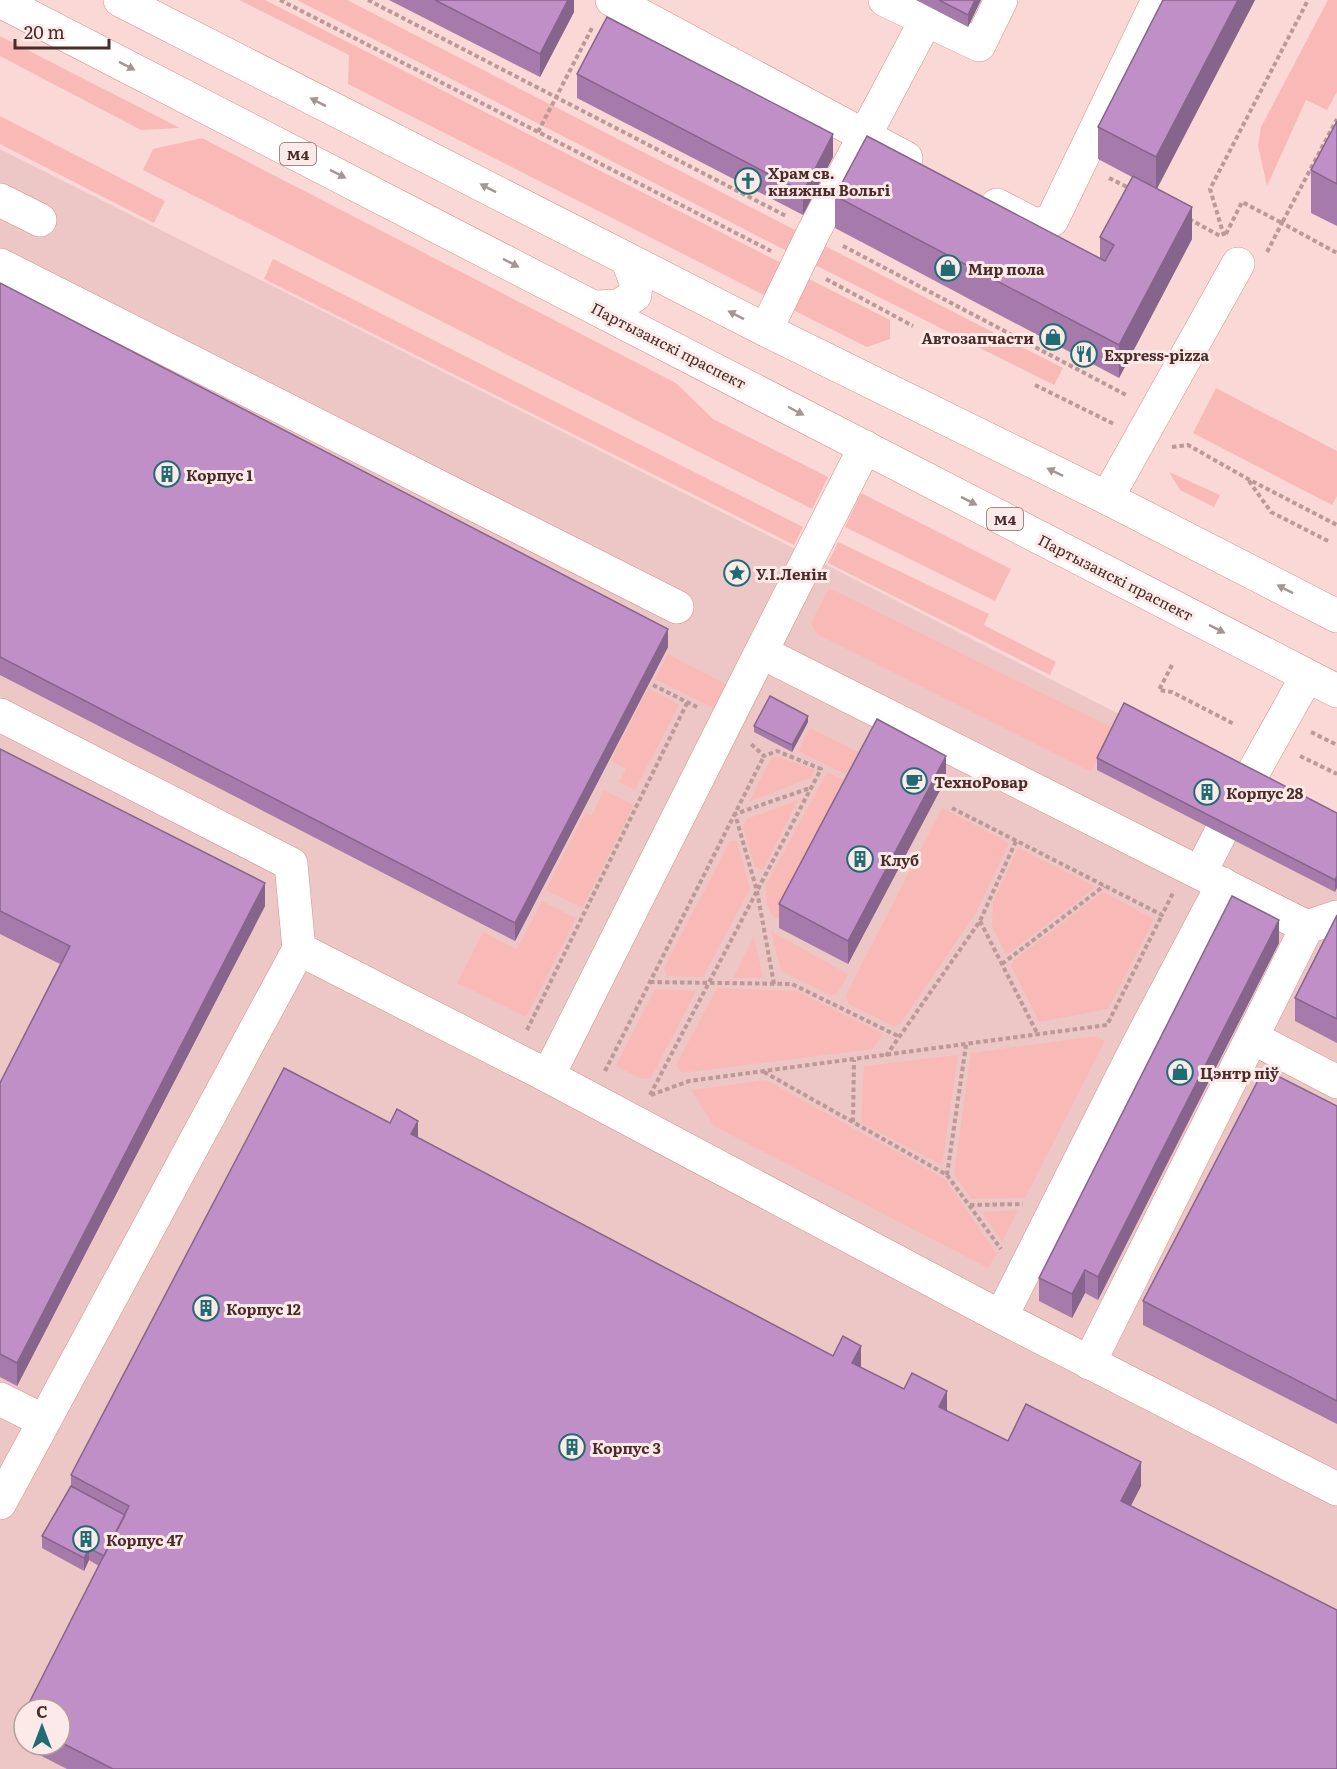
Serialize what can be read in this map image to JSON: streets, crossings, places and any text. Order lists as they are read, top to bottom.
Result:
{
  "streets": {
    "main road": ["М4", "Партызанскі праспект"]
  },
  "places": {
    "church": ["Храм св. княжны Вольгі"],
    "shop": ["Мир пола", "Автозапчасти", "Цэнтр піў"],
    "restaurant": ["Express-pizza"],
    "building": [
      "Корпус 1",
      "Корпус 28",
      "Клуб",
      "Корпус 12",
      "Корпус 3",
      "Корпус 47"
    ],
    "place": ["У.І.Ленін"],
    "cafe": ["ТехноРовар"]
  },
  "scale_bar": "20 m",
  "north": "top"
}
